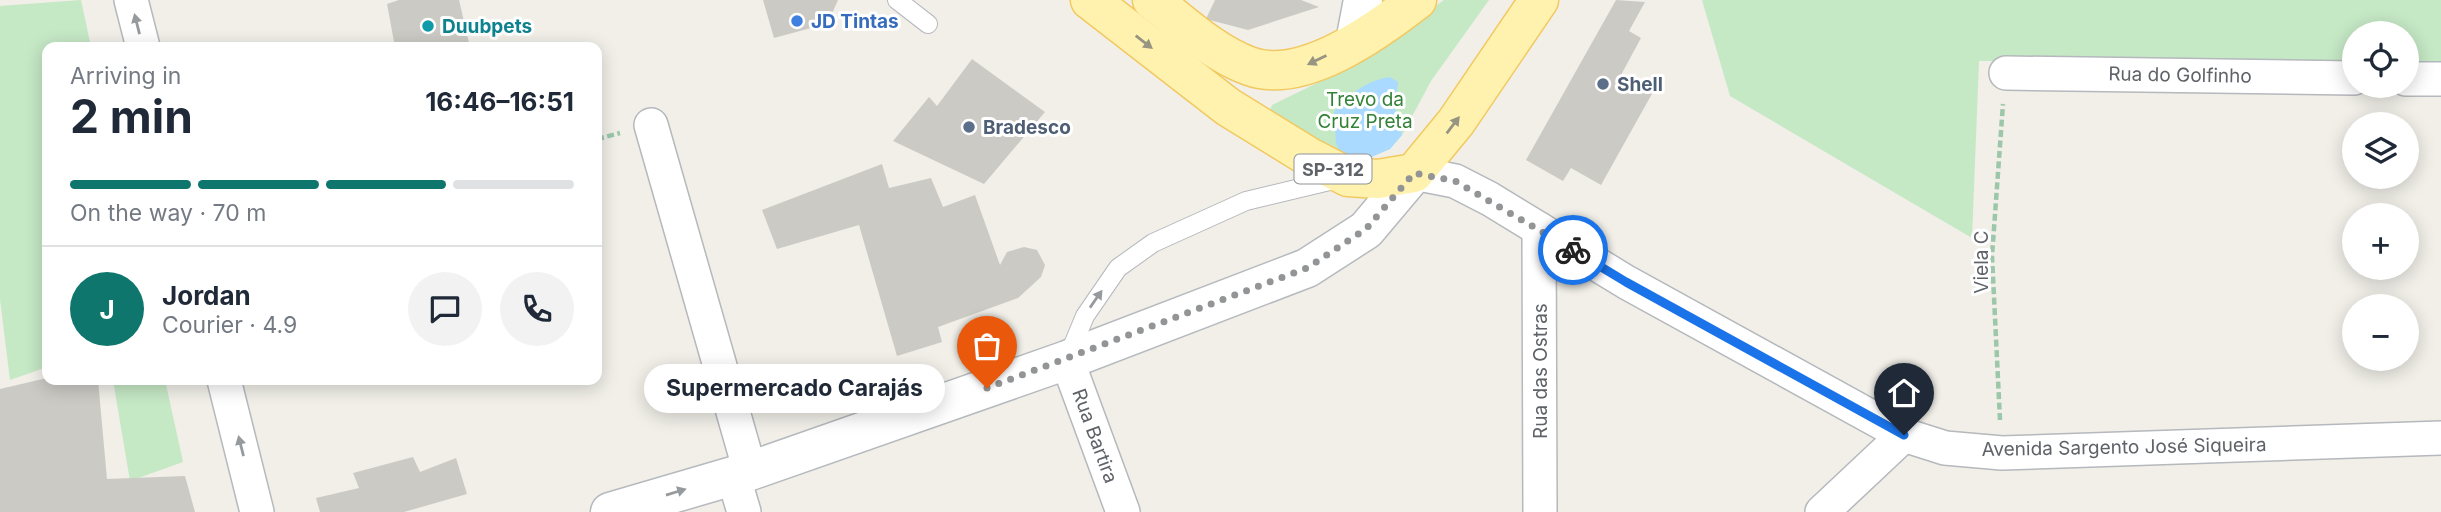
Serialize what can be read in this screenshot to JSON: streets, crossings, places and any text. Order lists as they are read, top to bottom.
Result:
{
  "streets": {
    "main road": ["SP-312"],
    "street": [
      "Rua do Golfinho",
      "Rua das Ostras",
      "Rua Bartira",
      "Avenida Sargento José Siqueira"
    ],
    "path": ["Viela C"]
  },
  "crossings": [
    ["Rua do Golfinho", "Viela C"],
    ["SP-312", "Avenida Sargento José Siqueira"],
    ["Viela C", "Avenida Sargento José Siqueira"],
    ["Rua das Ostras", "Avenida Sargento José Siqueira"]
  ],
  "parks": ["Trevo da Cruz Preta"],
  "places": [
    "JD Tintas",
    "Duubpets",
    "Shell",
    "Bradesco",
    "Supermercado Carajás"
  ],
  "page": {
    "map_buttons": ["+", "−"],
    "heading": ["2 min", "Arriving in", "16:46–16:51"],
    "panel": ["Jordan", "Courier · 4.9"],
    "bar": "On the way · 70 m",
    "round": "J",
    "bubble": "Supermercado Carajás"
  }
}
